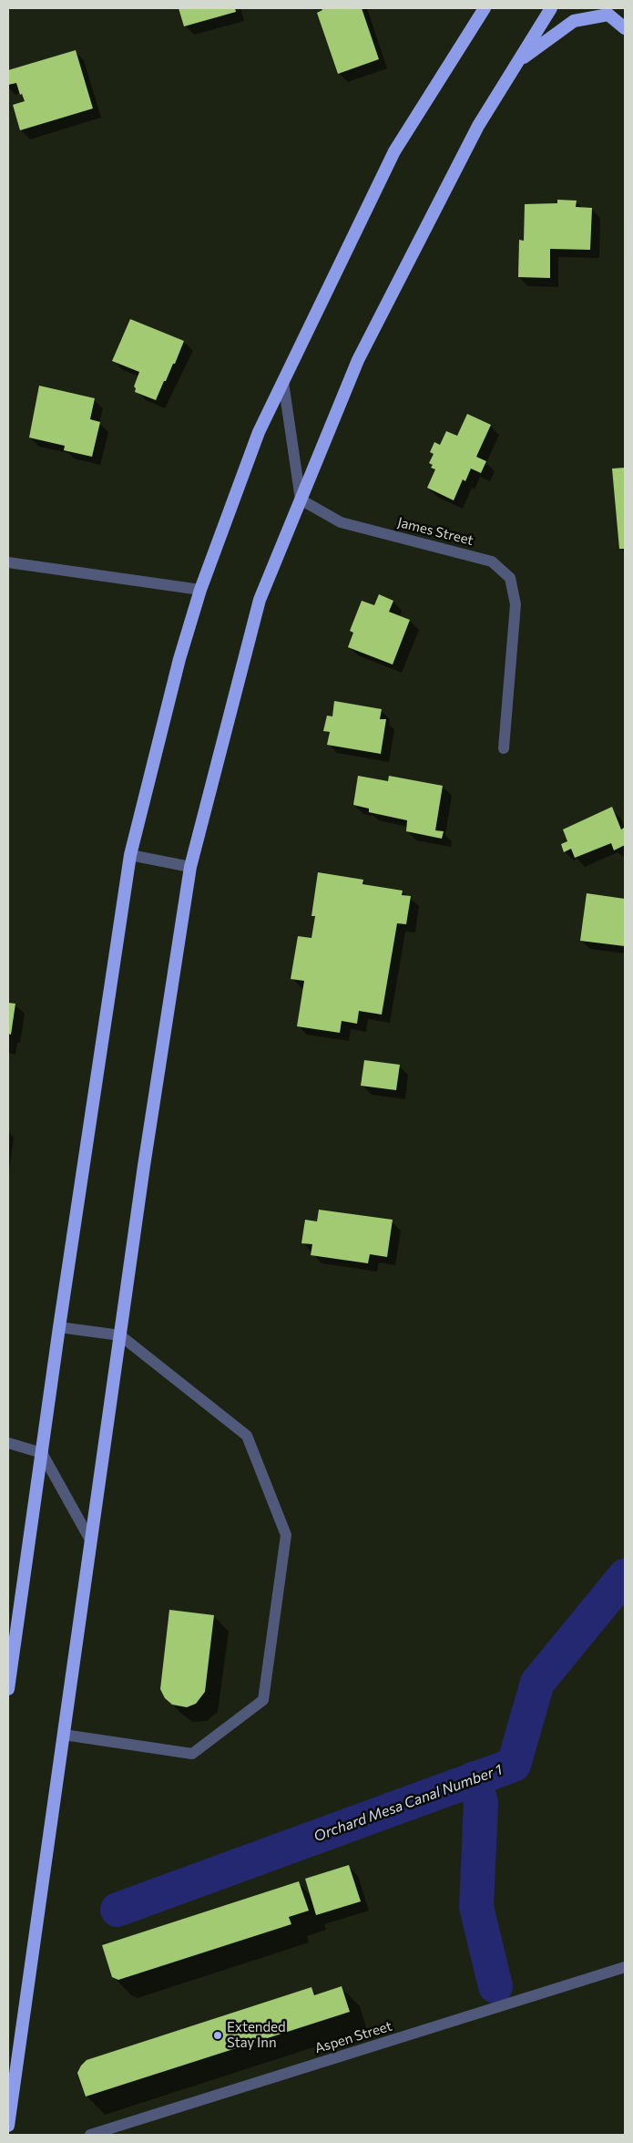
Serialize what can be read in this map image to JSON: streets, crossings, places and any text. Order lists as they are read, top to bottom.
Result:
{
  "streets": {
    "street": ["James Street", "Aspen Street"]
  },
  "water": ["Orchard Mesa Canal Number 1"],
  "places": ["Extended Stay Inn"]
}
